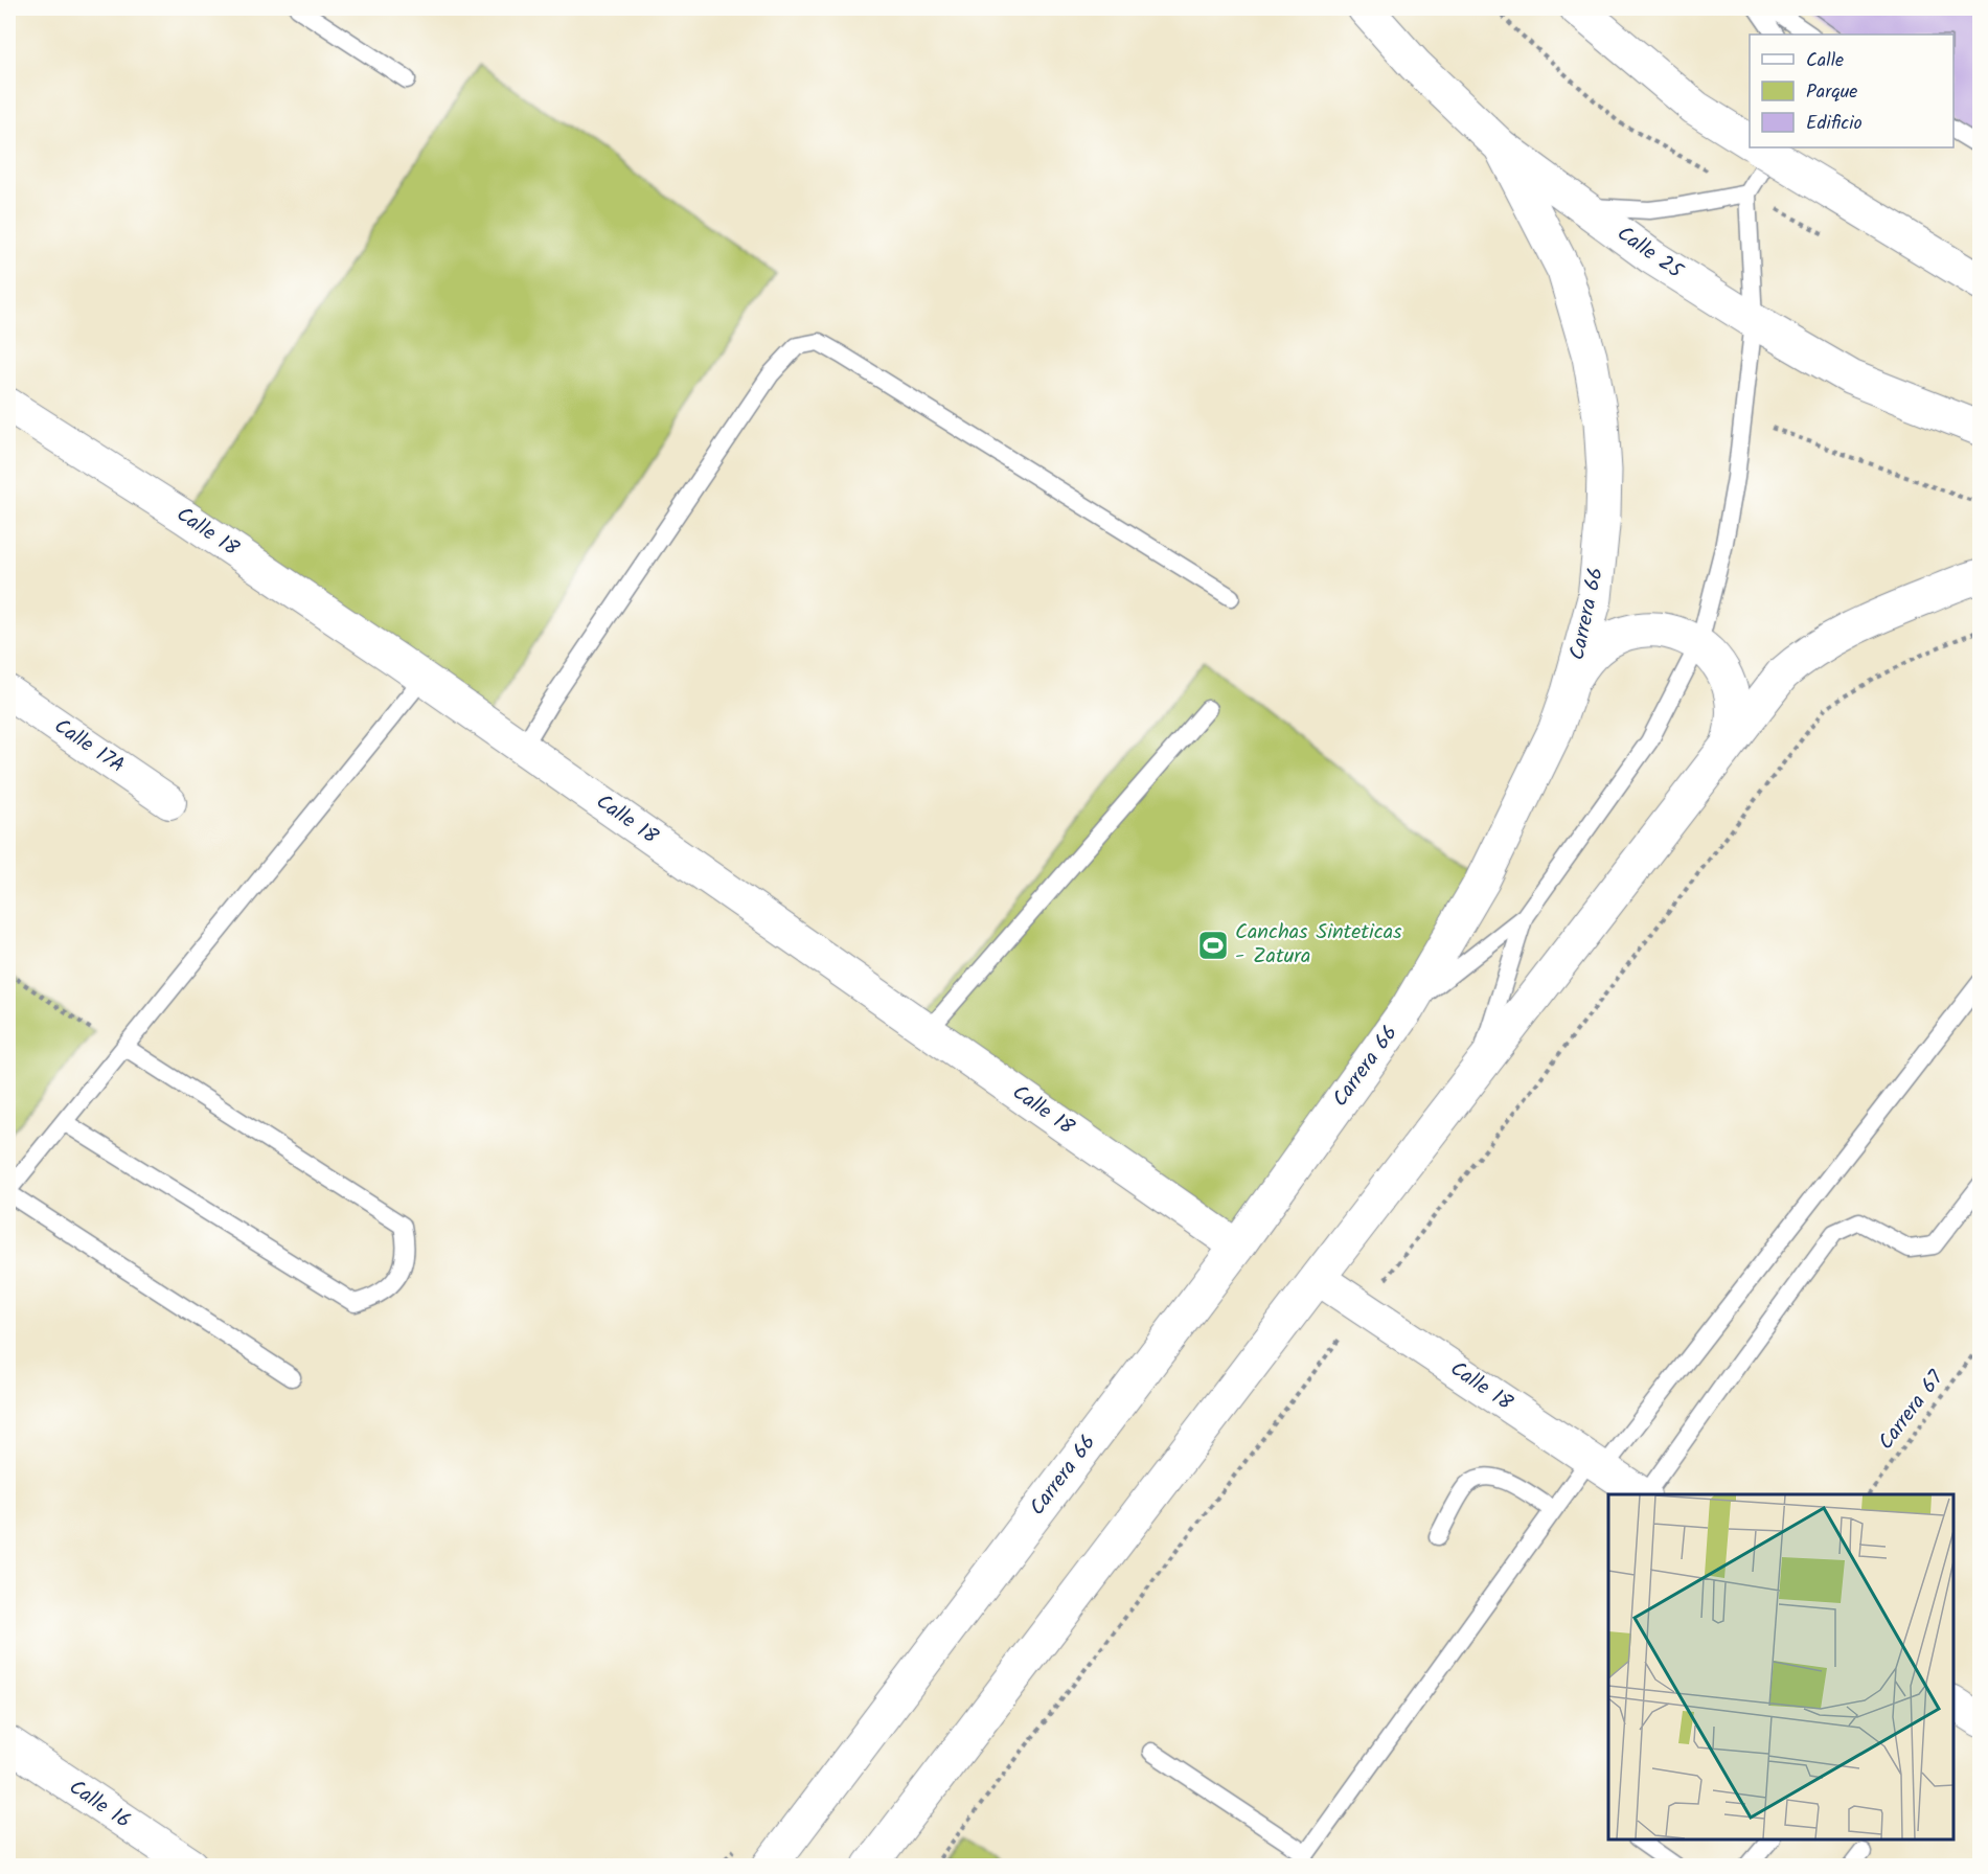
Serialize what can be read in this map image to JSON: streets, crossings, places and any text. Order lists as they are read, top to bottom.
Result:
{
  "streets": {
    "main road": ["Calle 25", "Carrera 66", "Calle 16"],
    "street": ["Calle 18", "Calle 17A"],
    "path": ["Carrera 67"]
  },
  "crossings": [
    ["Calle 25", "Carrera 66"],
    ["Calle 18", "Carrera 66"]
  ],
  "places": {
    "sports": ["Canchas Sinteticas - Zatura"]
  },
  "legend": ["Calle", "Parque", "Edificio"]
}
